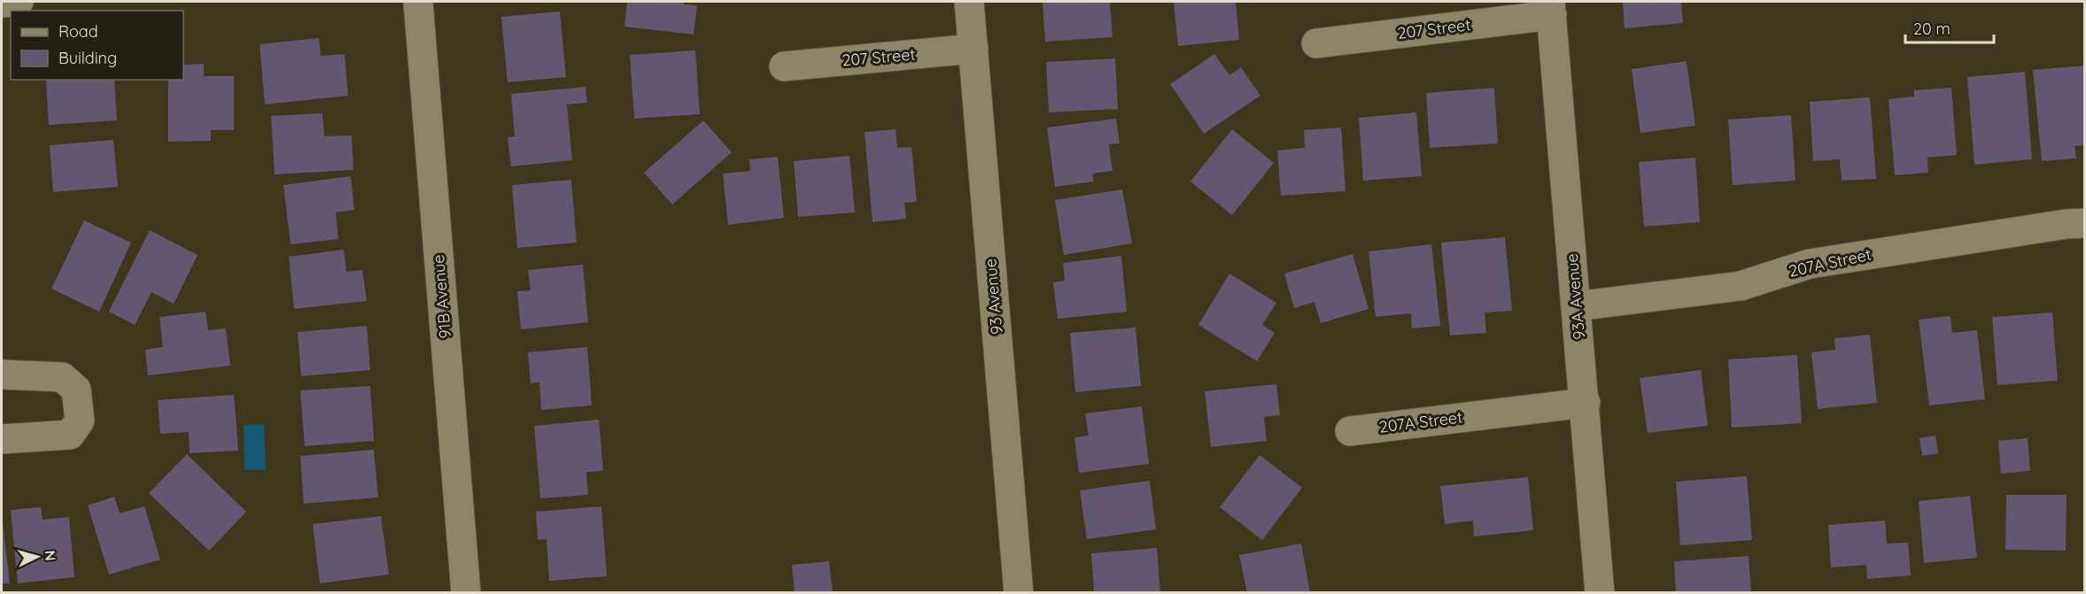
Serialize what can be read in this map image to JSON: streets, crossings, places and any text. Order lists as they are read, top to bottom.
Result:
{
  "streets": {
    "street": [
      "207 Street",
      "207A Street",
      "91B Avenue",
      "93 Avenue",
      "93A Avenue"
    ]
  },
  "crossings": [
    ["207 Street", "93 Avenue"],
    ["207 Street", "93A Avenue"],
    ["207A Street", "93A Avenue"]
  ],
  "legend": ["Road", "Building"],
  "scale_bar": "20 m",
  "north": "right"
}
